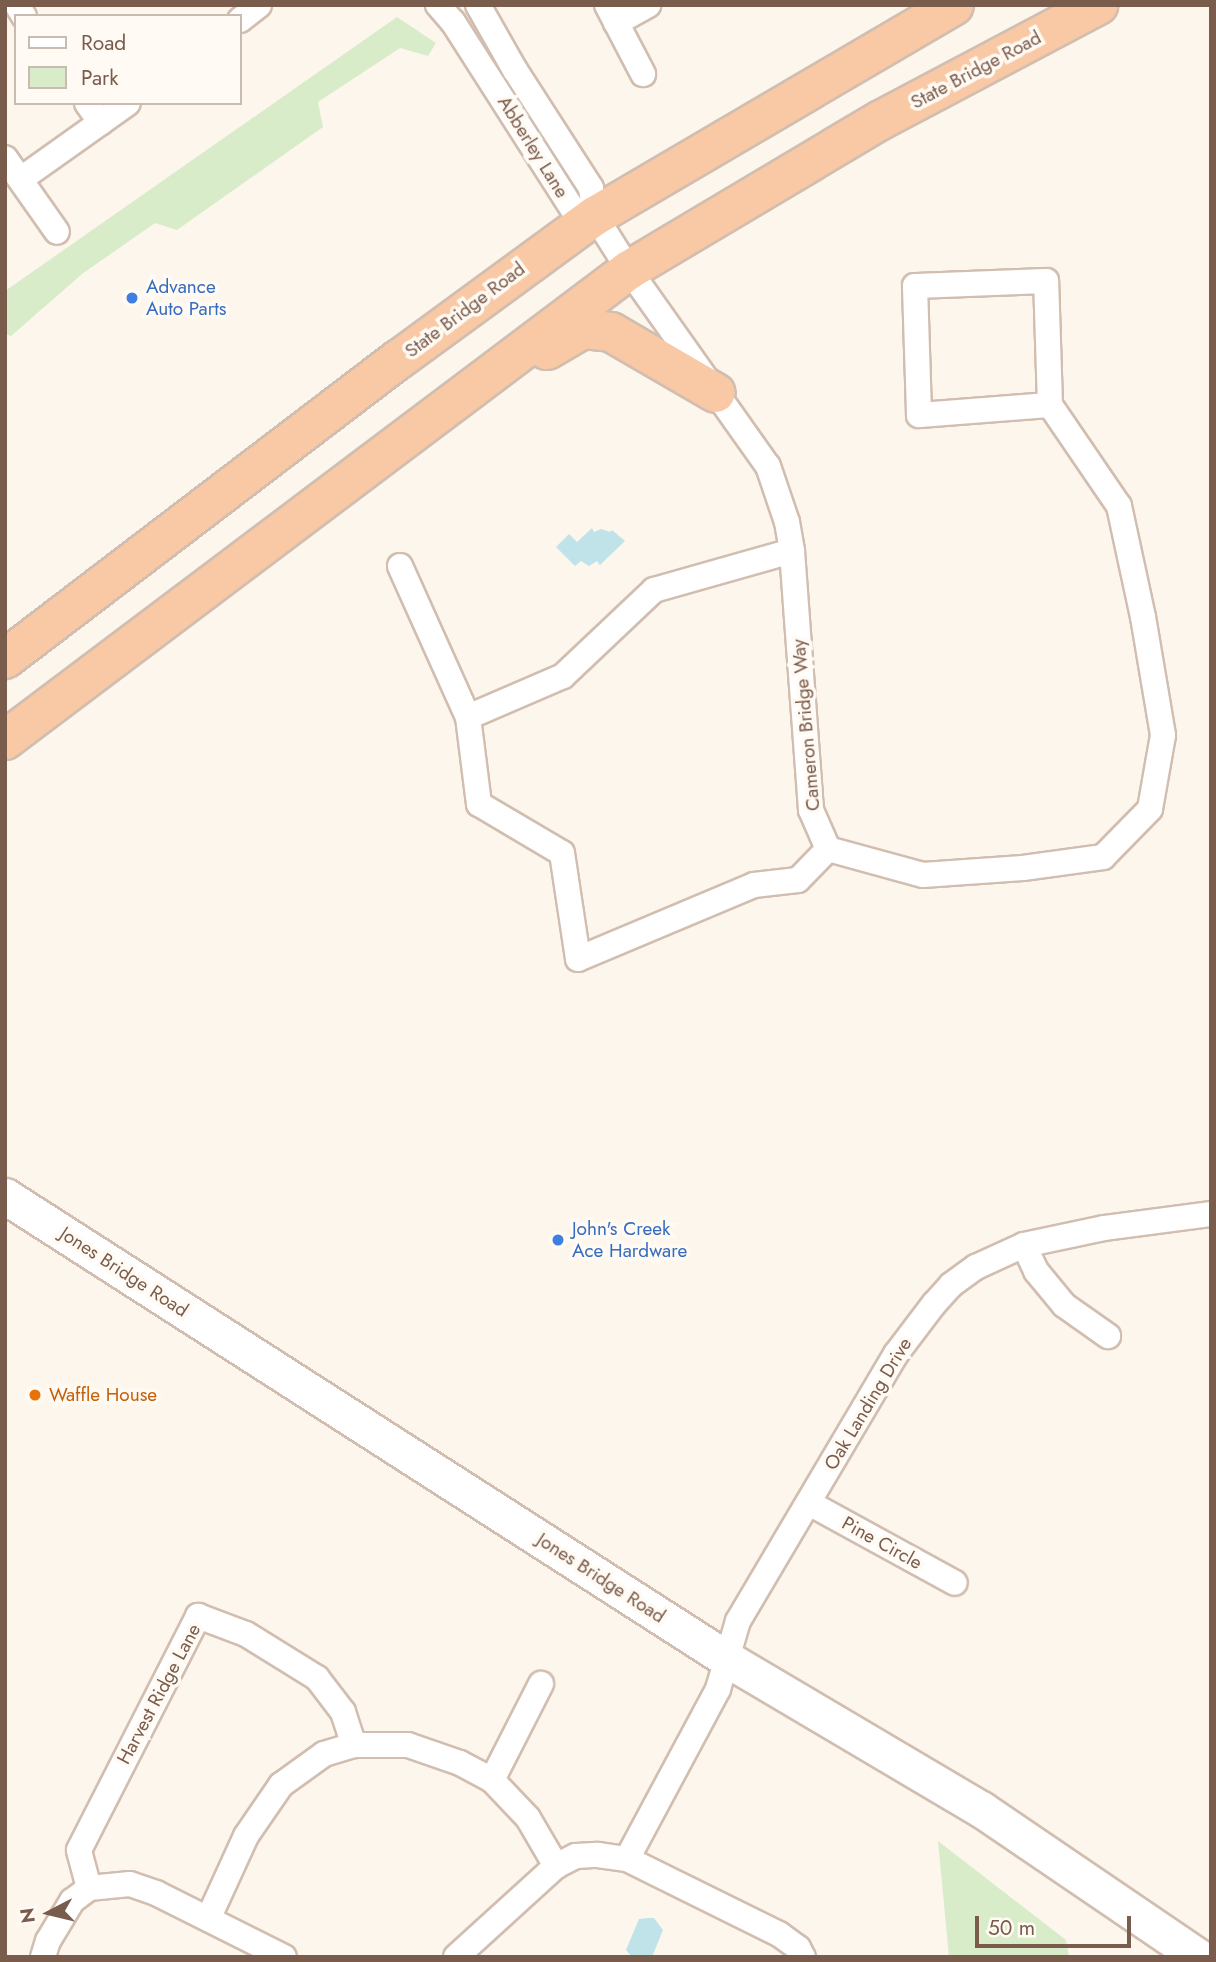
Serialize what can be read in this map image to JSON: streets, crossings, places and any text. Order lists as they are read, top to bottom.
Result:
{
  "streets": {
    "highway": ["State Bridge Road"],
    "main road": ["Jones Bridge Road"],
    "street": [
      "Abberley Lane",
      "Cameron Bridge Way",
      "Oak Landing Drive",
      "Pine Circle",
      "Harvest Ridge Lane"
    ]
  },
  "crossings": [
    ["State Bridge Road", "Abberley Lane"],
    ["State Bridge Road", "Cameron Bridge Way"],
    ["Abberley Lane", "Cameron Bridge Way"],
    ["Jones Bridge Road", "Oak Landing Drive"],
    ["Oak Landing Drive", "Pine Circle"]
  ],
  "places": ["Advance Auto Parts", "John's Creek Ace Hardware", "Waffle House"],
  "legend": ["Road", "Park"],
  "scale_bar": "50 m",
  "north": "left"
}
